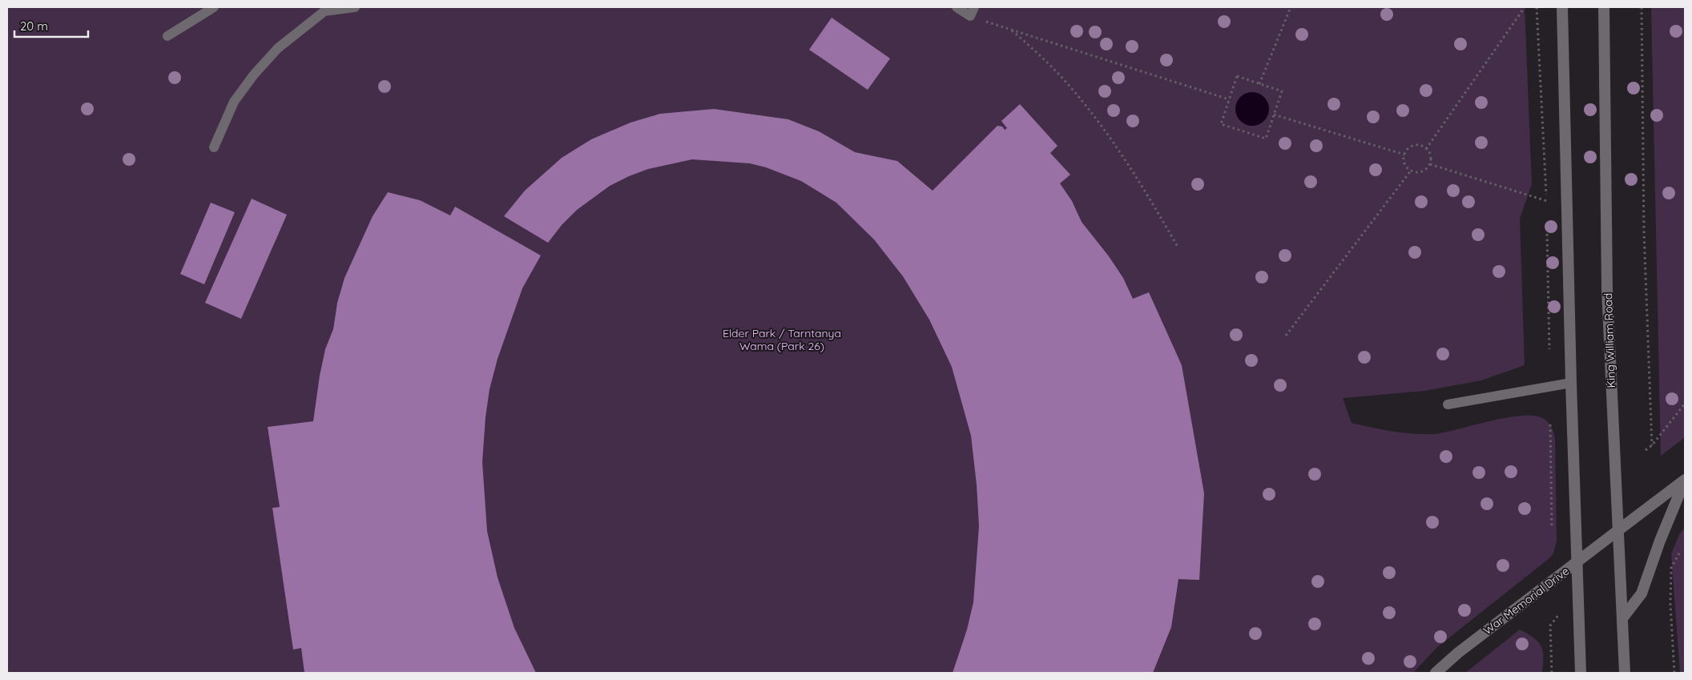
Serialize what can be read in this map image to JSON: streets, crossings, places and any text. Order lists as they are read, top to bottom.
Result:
{
  "streets": {
    "main road": ["King William Road", "War Memorial Drive"]
  },
  "crossings": [
    ["King William Road", "War Memorial Drive"]
  ],
  "parks": ["Elder Park / Tarntanya Wama (Park 26)"],
  "scale_bar": "20 m"
}
